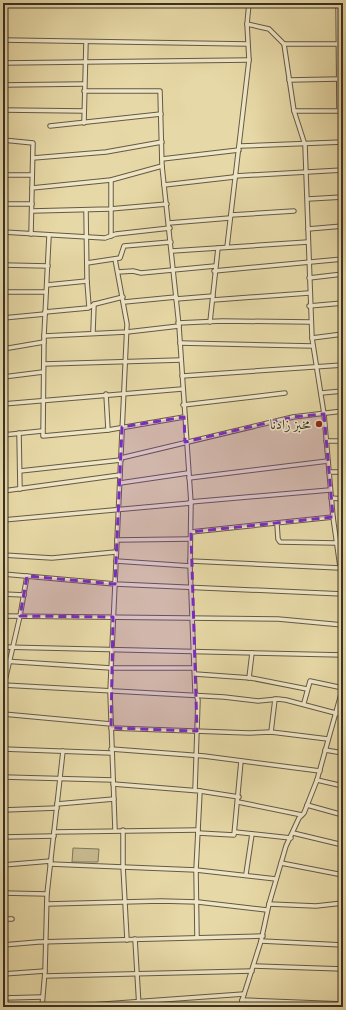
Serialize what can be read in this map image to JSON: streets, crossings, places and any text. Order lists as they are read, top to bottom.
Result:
{
  "places": ["مخبز زادنا"]
}
